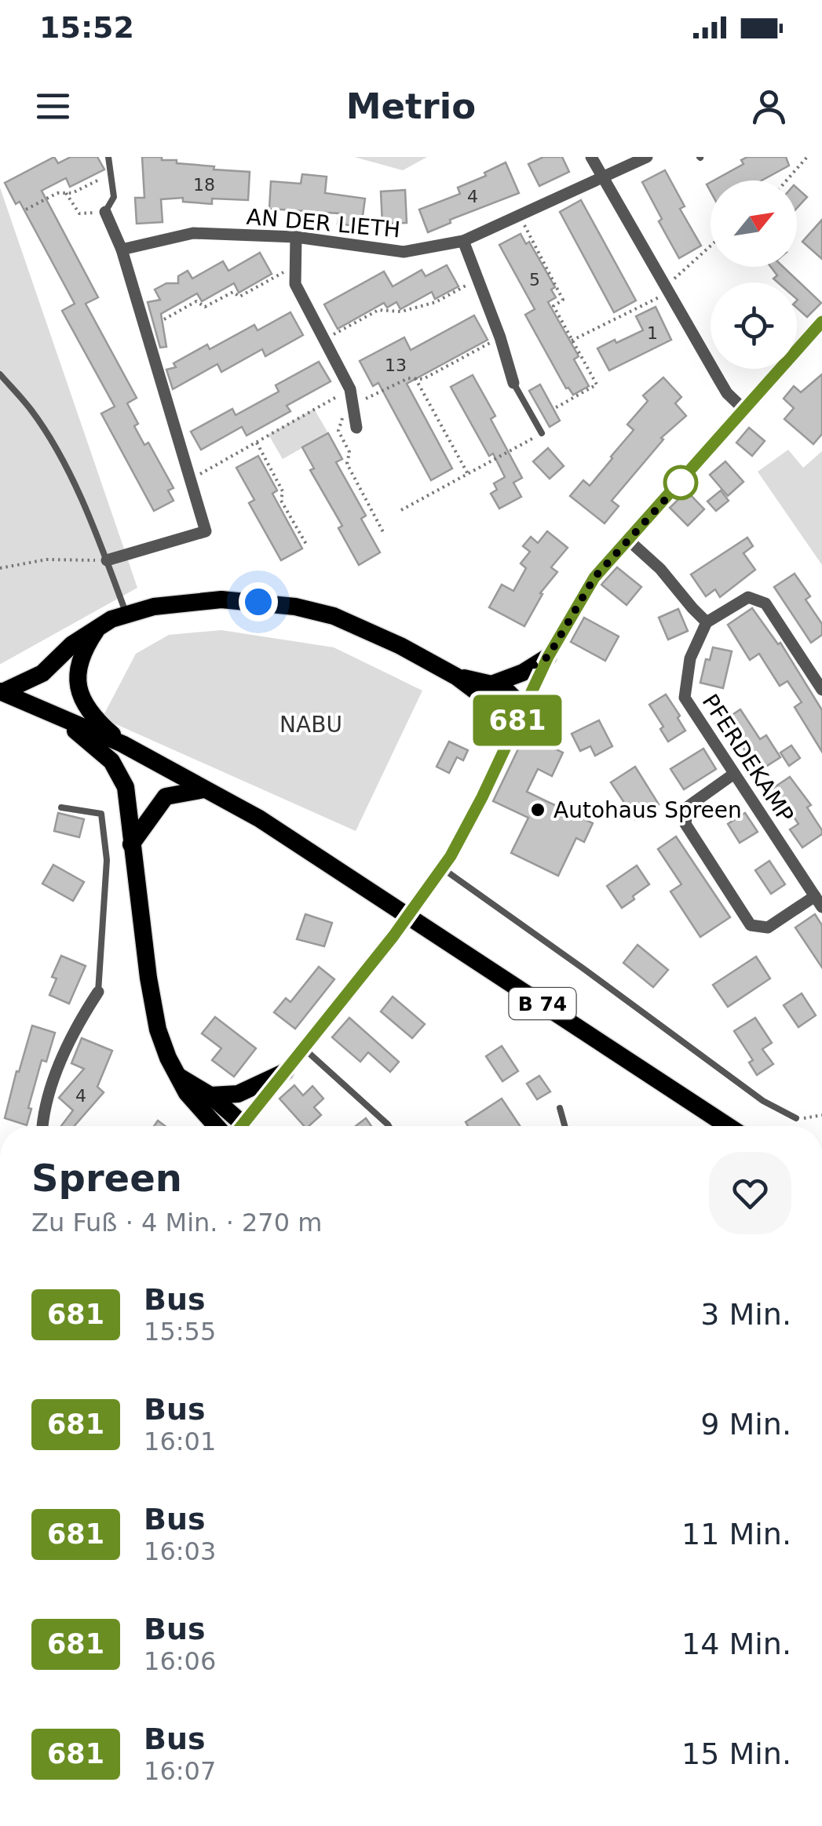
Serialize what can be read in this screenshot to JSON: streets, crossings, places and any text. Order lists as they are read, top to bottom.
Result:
{
  "streets": {
    "main road": ["B 74"],
    "street": ["AN DER LIETH", "PFERDEKAMP"]
  },
  "parks": ["NABU"],
  "places": ["Autohaus Spreen"],
  "lines": ["bus line 681"],
  "house_numbers": [
    "18",
    "4",
    "5",
    "1",
    "13",
    "4"
  ],
  "north": "top right",
  "page": {
    "status": "15:52",
    "header": "Metrio",
    "on_map": "681",
    "heading": ["Spreen", "Zu Fuß · 4 Min. · 270 m"],
    "list": [
      {
        "mark": "681",
        "name": "Bus",
        "note": "15:55",
        "value": "3 Min."
      },
      {
        "mark": "681",
        "name": "Bus",
        "note": "16:01",
        "value": "9 Min."
      },
      {
        "mark": "681",
        "name": "Bus",
        "note": "16:03",
        "value": "11 Min."
      },
      {
        "mark": "681",
        "name": "Bus",
        "note": "16:06",
        "value": "14 Min."
      },
      {
        "mark": "681",
        "name": "Bus",
        "note": "16:07",
        "value": "15 Min."
      }
    ]
  }
}
